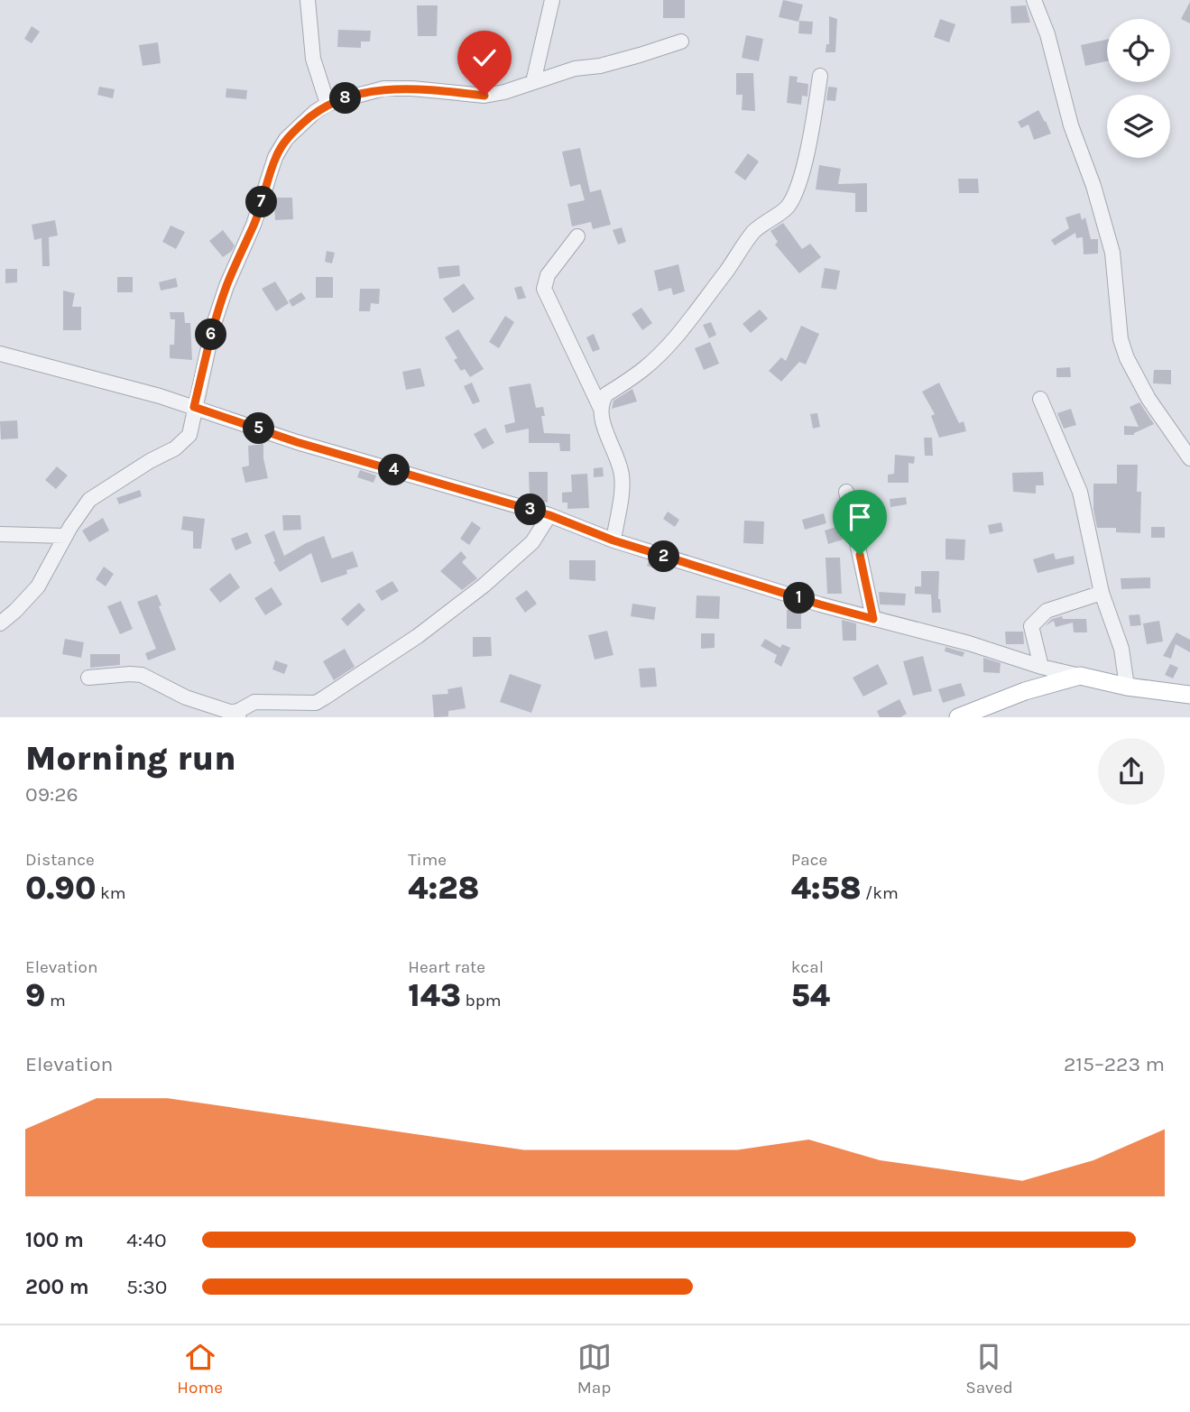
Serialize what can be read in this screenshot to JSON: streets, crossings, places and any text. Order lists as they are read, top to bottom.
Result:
{
  "page": {
    "pins": [
      "8",
      "7",
      "6",
      "5",
      "4",
      "3",
      "2",
      "1"
    ],
    "heading": ["Morning run", "09:26"],
    "stats": [
      ["Distance", "0.90 km"],
      ["Time", "4:28"],
      ["Pace", "4:58 /km"],
      ["Elevation", "9 m"],
      ["Heart rate", "143 bpm"],
      ["kcal", "54"]
    ],
    "chart": ["Elevation", "215–223 m"],
    "list": [
      {
        "name": "100 m",
        "note": "4:40"
      },
      {
        "name": "200 m",
        "note": "5:30"
      }
    ],
    "tabs": ["Home", "Map", "Saved"]
  }
}
